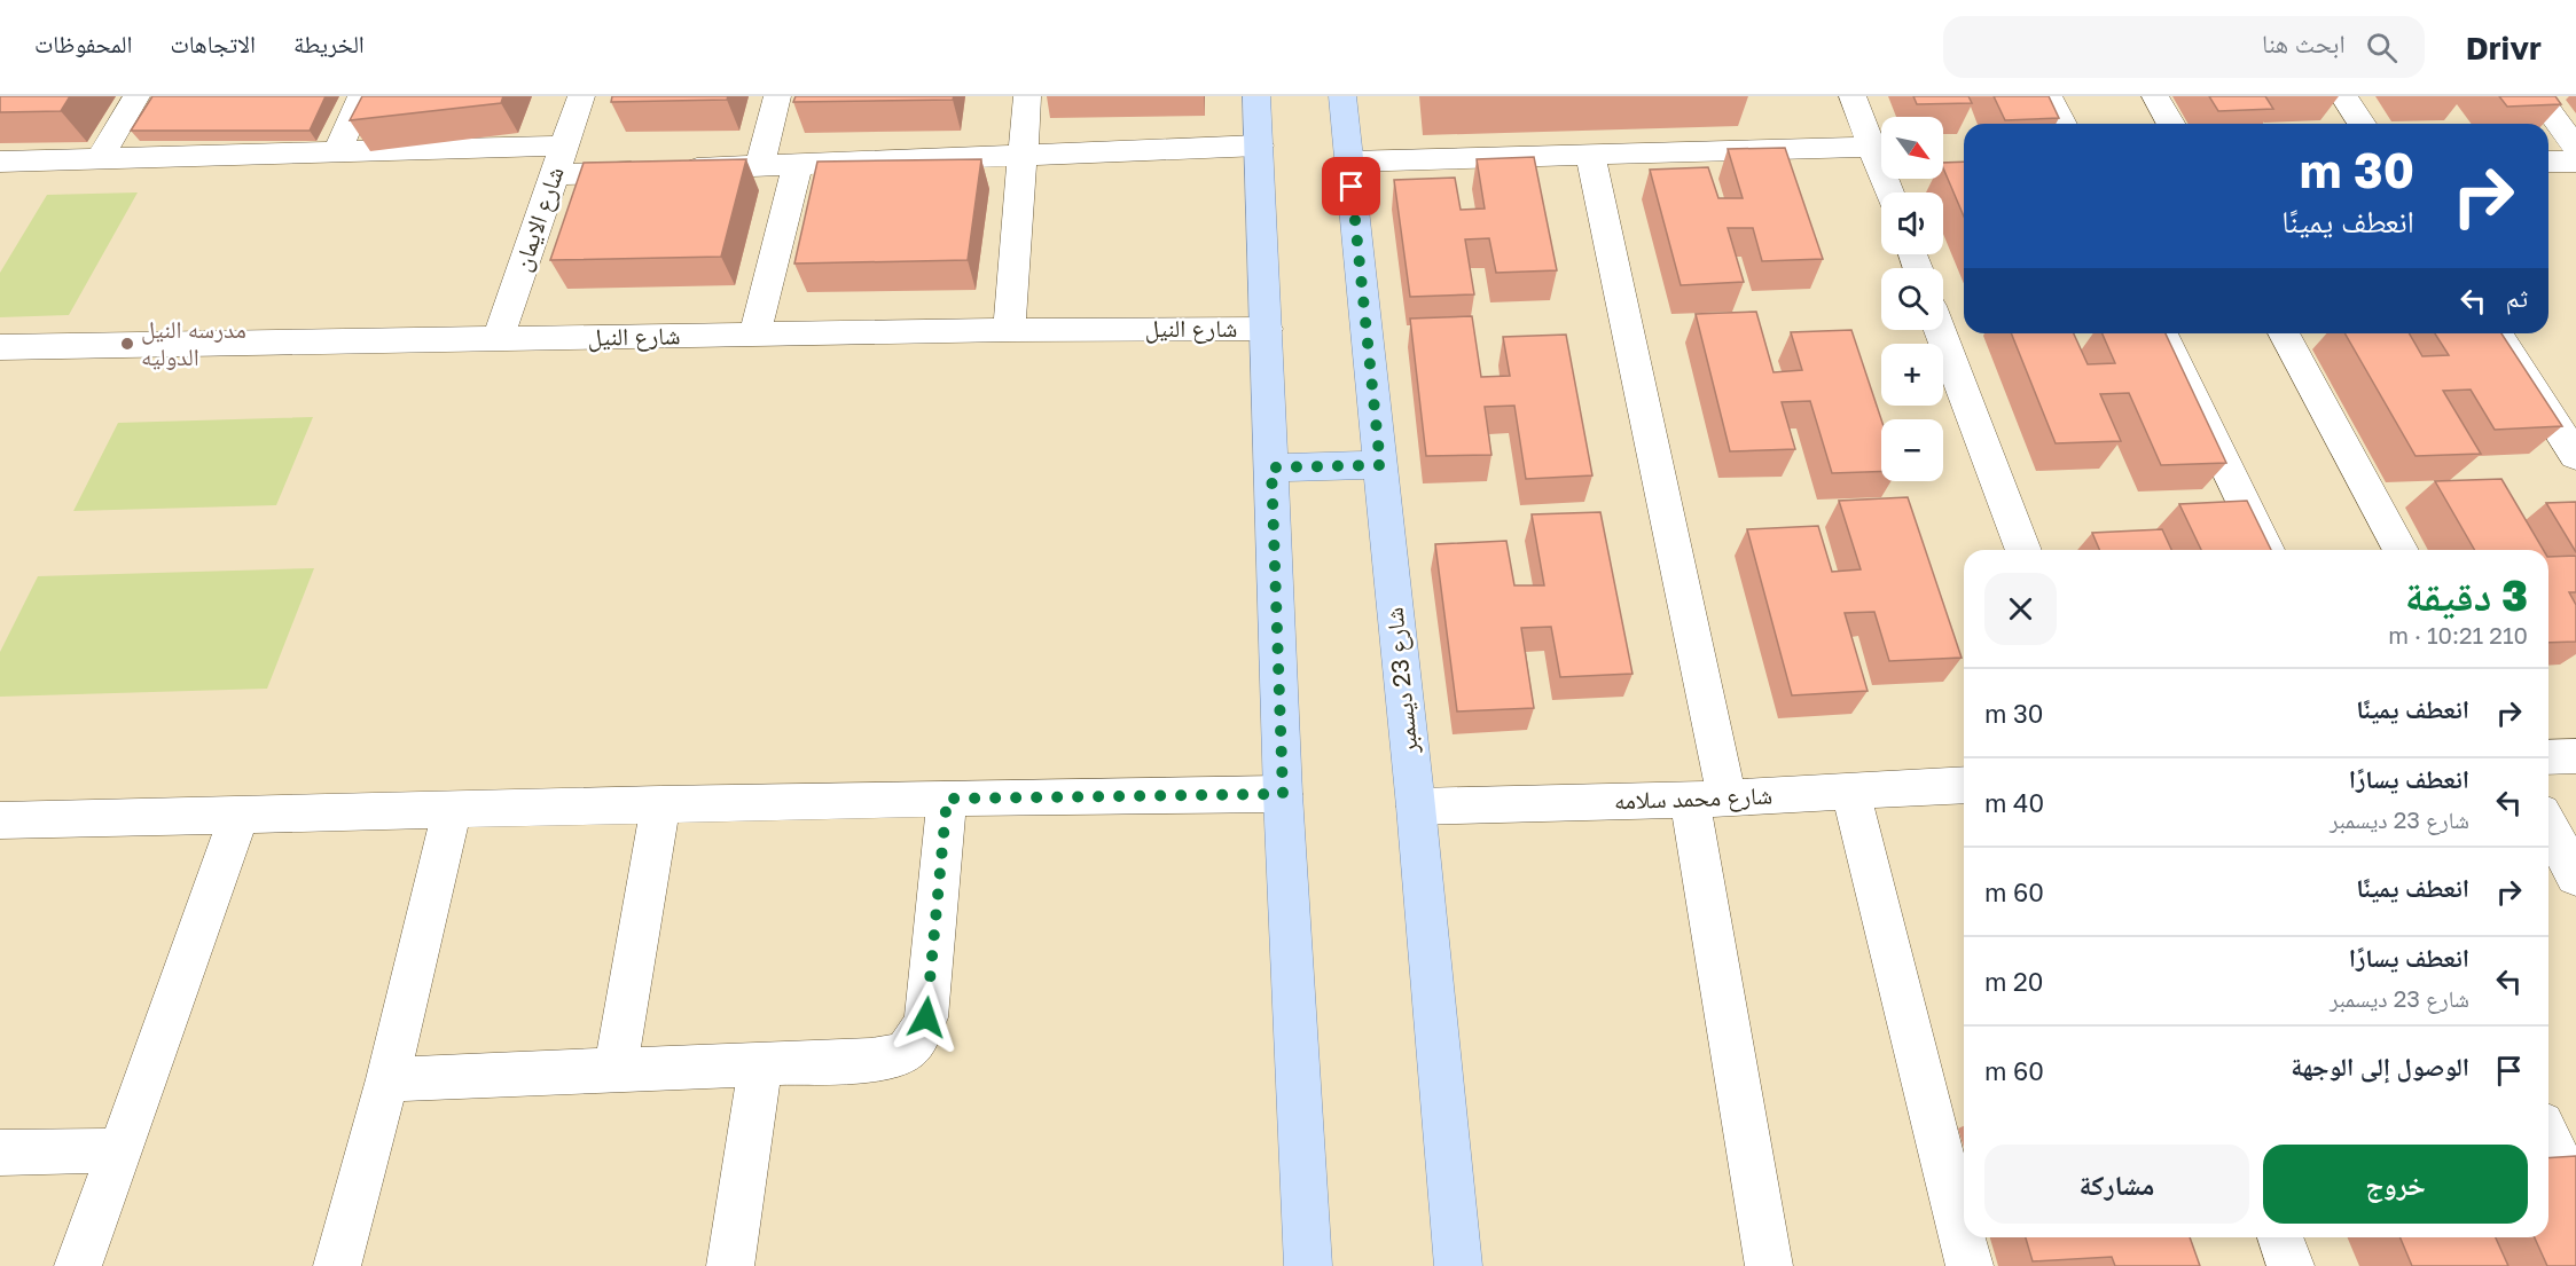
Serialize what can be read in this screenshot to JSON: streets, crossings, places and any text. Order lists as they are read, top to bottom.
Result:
{
  "streets": {
    "main road": ["شارع 23 ديسمبر"],
    "street": ["شارع الايمان", "شارع النيل", "شارع محمد سلامه"]
  },
  "crossings": [
    ["شارع الايمان", "شارع النيل"],
    ["شارع 23 ديسمبر", "شارع محمد سلامه"]
  ],
  "places": ["مدرسه النيل الدوليه"],
  "north": "bottom right",
  "page": {
    "header": "Drivr",
    "search": "ابحث هنا",
    "nav": ["الخريطة", "الاتجاهات", "المحفوظات"],
    "map_buttons": ["+", "−"],
    "turn": ["30 m", "انعطف يمينًا"],
    "then": "ثم",
    "heading": ["3 دقيقة", "210 m · 10:21"],
    "list": [
      {
        "name": "انعطف يمينًا",
        "value": "30 m"
      },
      {
        "name": "انعطف يسارًا",
        "note": "شارع 23 ديسمبر",
        "value": "40 m"
      },
      {
        "name": "انعطف يمينًا",
        "value": "60 m"
      },
      {
        "name": "انعطف يسارًا",
        "note": "شارع 23 ديسمبر",
        "value": "20 m"
      },
      {
        "name": "الوصول إلى الوجهة",
        "value": "60 m"
      }
    ],
    "buttons": ["خروج", "مشاركة"]
  }
}
